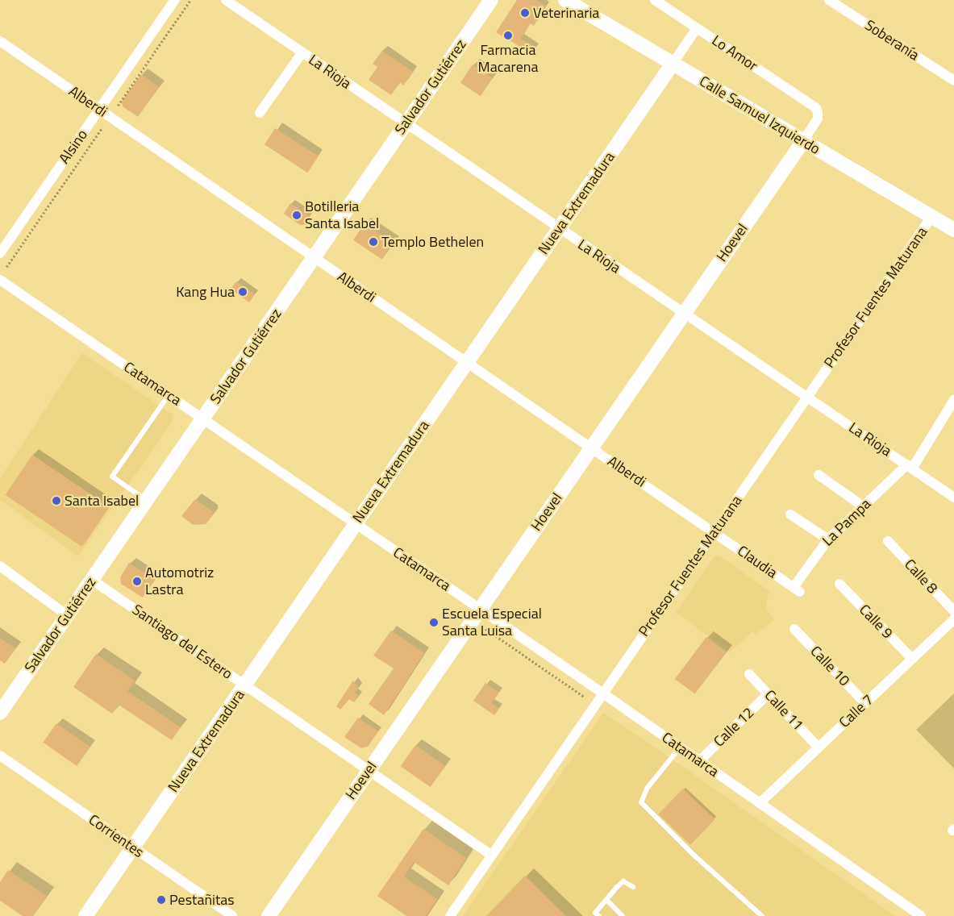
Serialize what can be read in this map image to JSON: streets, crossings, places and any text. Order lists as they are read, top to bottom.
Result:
{
  "streets": {
    "street": [
      "Soberanía",
      "Lo Amor",
      "La Rioja",
      "Salvador Gutiérrez",
      "Alberdi",
      "Calle Samuel Izquierdo",
      "Alsino",
      "Nueva Extremadura",
      "Hoevel",
      "Profesor Fuentes Maturana",
      "Catamarca",
      "La Pampa",
      "Claudia",
      "Calle 8",
      "Calle 9",
      "Santiago del Estero",
      "Calle 10",
      "Calle 11",
      "Calle 7",
      "Calle 12",
      "Corrientes"
    ]
  },
  "crossings": [
    ["Lo Amor", "Nueva Extremadura"],
    ["Lo Amor", "Hoevel"],
    ["La Rioja", "Salvador Gutiérrez"],
    ["La Rioja", "Nueva Extremadura"],
    ["La Rioja", "Hoevel"],
    ["La Rioja", "Profesor Fuentes Maturana"],
    ["La Rioja", "La Pampa"],
    ["Salvador Gutiérrez", "Alberdi"],
    ["Salvador Gutiérrez", "Catamarca"],
    ["Salvador Gutiérrez", "Santiago del Estero"],
    ["Alberdi", "Alsino"],
    ["Alberdi", "Nueva Extremadura"],
    ["Alberdi", "Hoevel"],
    ["Alberdi", "Profesor Fuentes Maturana"],
    ["Alberdi", "Claudia"],
    ["Calle Samuel Izquierdo", "Nueva Extremadura"],
    ["Calle Samuel Izquierdo", "Hoevel"],
    ["Calle Samuel Izquierdo", "Profesor Fuentes Maturana"],
    ["Nueva Extremadura", "Catamarca"],
    ["Nueva Extremadura", "Santiago del Estero"],
    ["Nueva Extremadura", "Corrientes"],
    ["Hoevel", "Catamarca"],
    ["Hoevel", "Santiago del Estero"],
    ["Profesor Fuentes Maturana", "Catamarca"],
    ["Profesor Fuentes Maturana", "Claudia"],
    ["Profesor Fuentes Maturana", "Santiago del Estero"],
    ["Catamarca", "Calle 7"],
    ["Catamarca", "Calle 12"],
    ["La Pampa", "Claudia"],
    ["Calle 9", "Calle 7"],
    ["Calle 10", "Calle 7"],
    ["Calle 11", "Calle 7"],
    ["Calle 11", "Calle 12"]
  ],
  "places": [
    "Veterinaria",
    "Farmacia Macarena",
    "Botilleria Santa Isabel",
    "Templo Bethelen",
    "Kang Hua",
    "Santa Isabel",
    "Automotriz Lastra",
    "Escuela Especial Santa Luisa",
    "Pestañitas"
  ]
}
